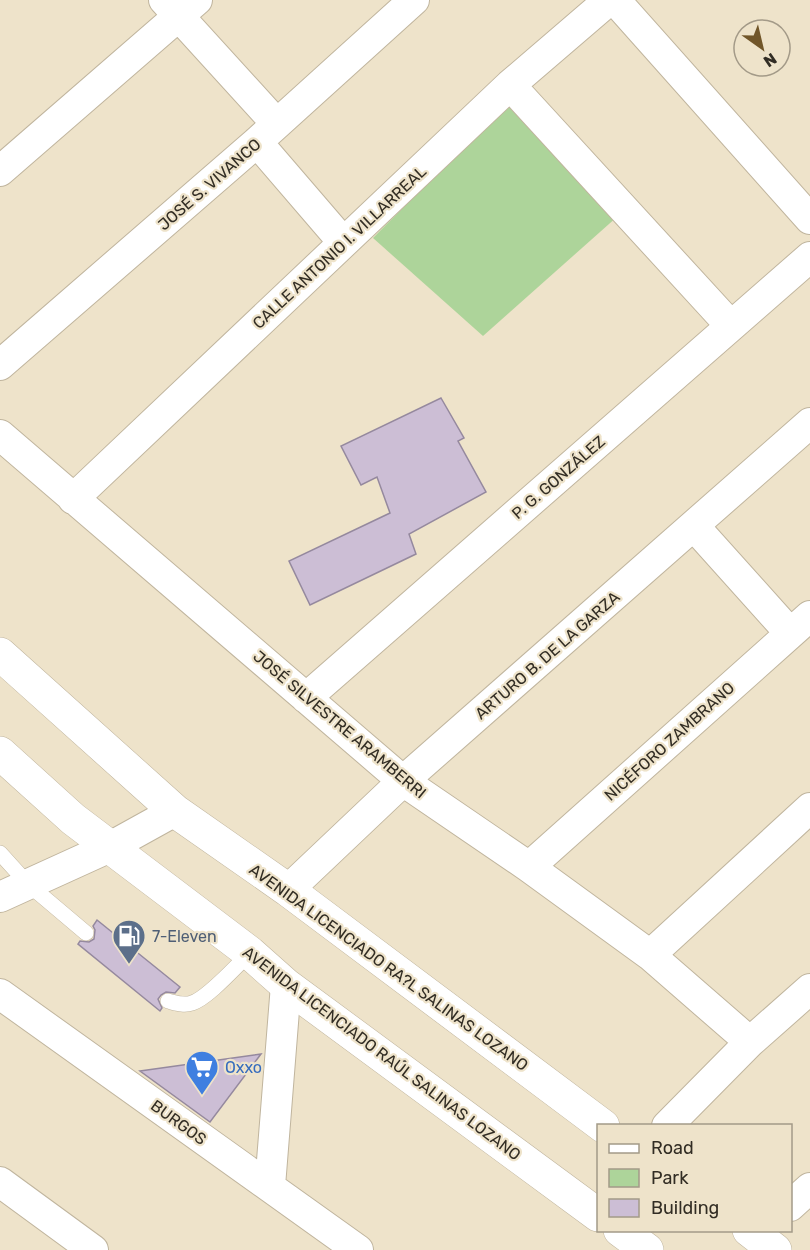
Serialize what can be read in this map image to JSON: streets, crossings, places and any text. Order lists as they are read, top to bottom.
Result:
{
  "streets": {
    "main road": ["AVENIDA LICENCIADO RA?L SALINAS LOZANO", "AVENIDA LICENCIADO RAÚL SALINAS LOZANO"],
    "street": [
      "JOSÉ S. VIVANCO",
      "CALLE ANTONIO I. VILLARREAL",
      "P. G. GONZÁLEZ",
      "ARTURO B. DE LA GARZA",
      "JOSÉ SILVESTRE ARAMBERRI",
      "NICÉFORO ZAMBRANO",
      "BURGOS"
    ]
  },
  "crossings": [
    ["CALLE ANTONIO I. VILLARREAL", "JOSÉ SILVESTRE ARAMBERRI"],
    ["P. G. GONZÁLEZ", "JOSÉ SILVESTRE ARAMBERRI"],
    ["ARTURO B. DE LA GARZA", "JOSÉ SILVESTRE ARAMBERRI"],
    ["ARTURO B. DE LA GARZA", "AVENIDA LICENCIADO RA?L SALINAS LOZANO"],
    ["JOSÉ SILVESTRE ARAMBERRI", "NICÉFORO ZAMBRANO"]
  ],
  "places": {
    "fuel station": ["7-Eleven"],
    "supermarket": ["Oxxo"]
  },
  "legend": ["Road", "Park", "Building"],
  "north": "bottom right"
}
